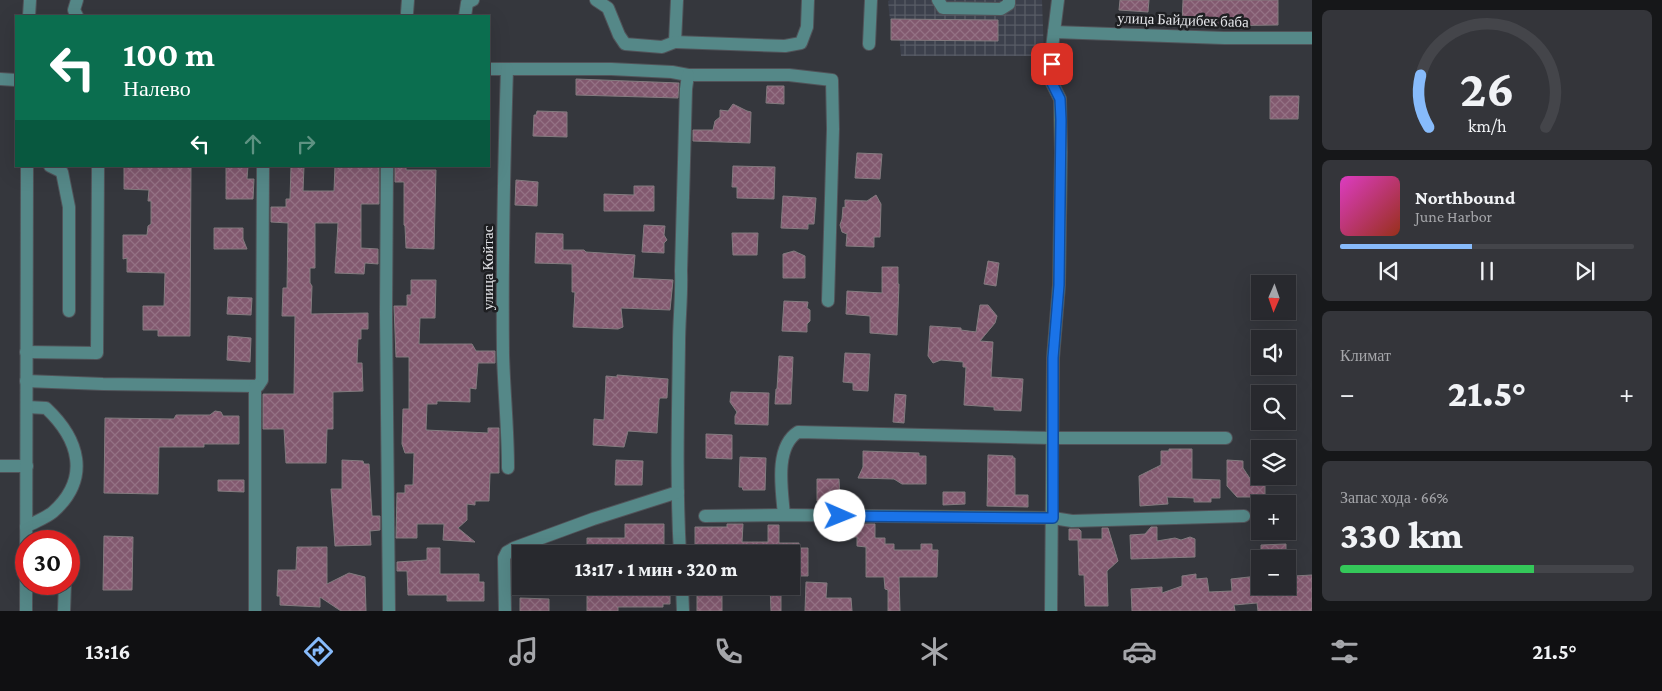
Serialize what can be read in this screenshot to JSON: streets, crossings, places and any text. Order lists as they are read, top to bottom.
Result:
{
  "streets": {
    "street": ["улица Байдибек баба", "улица Койтас"]
  },
  "north": "bottom",
  "page": {
    "turn": ["100 m", "Налево"],
    "song": ["Northbound", "June Harbor"],
    "map_buttons": ["+", "−"],
    "tile": [
      "Климат",
      ["Запас хода · 66%", "330 km"]
    ],
    "heat": ["−", "21.5°", "+"],
    "limit": "30",
    "trip": "13:17 · 1 мин · 320 m",
    "tabs": ["13:16", "21.5°"],
    "gauge": ["26", "km/h"]
  }
}
